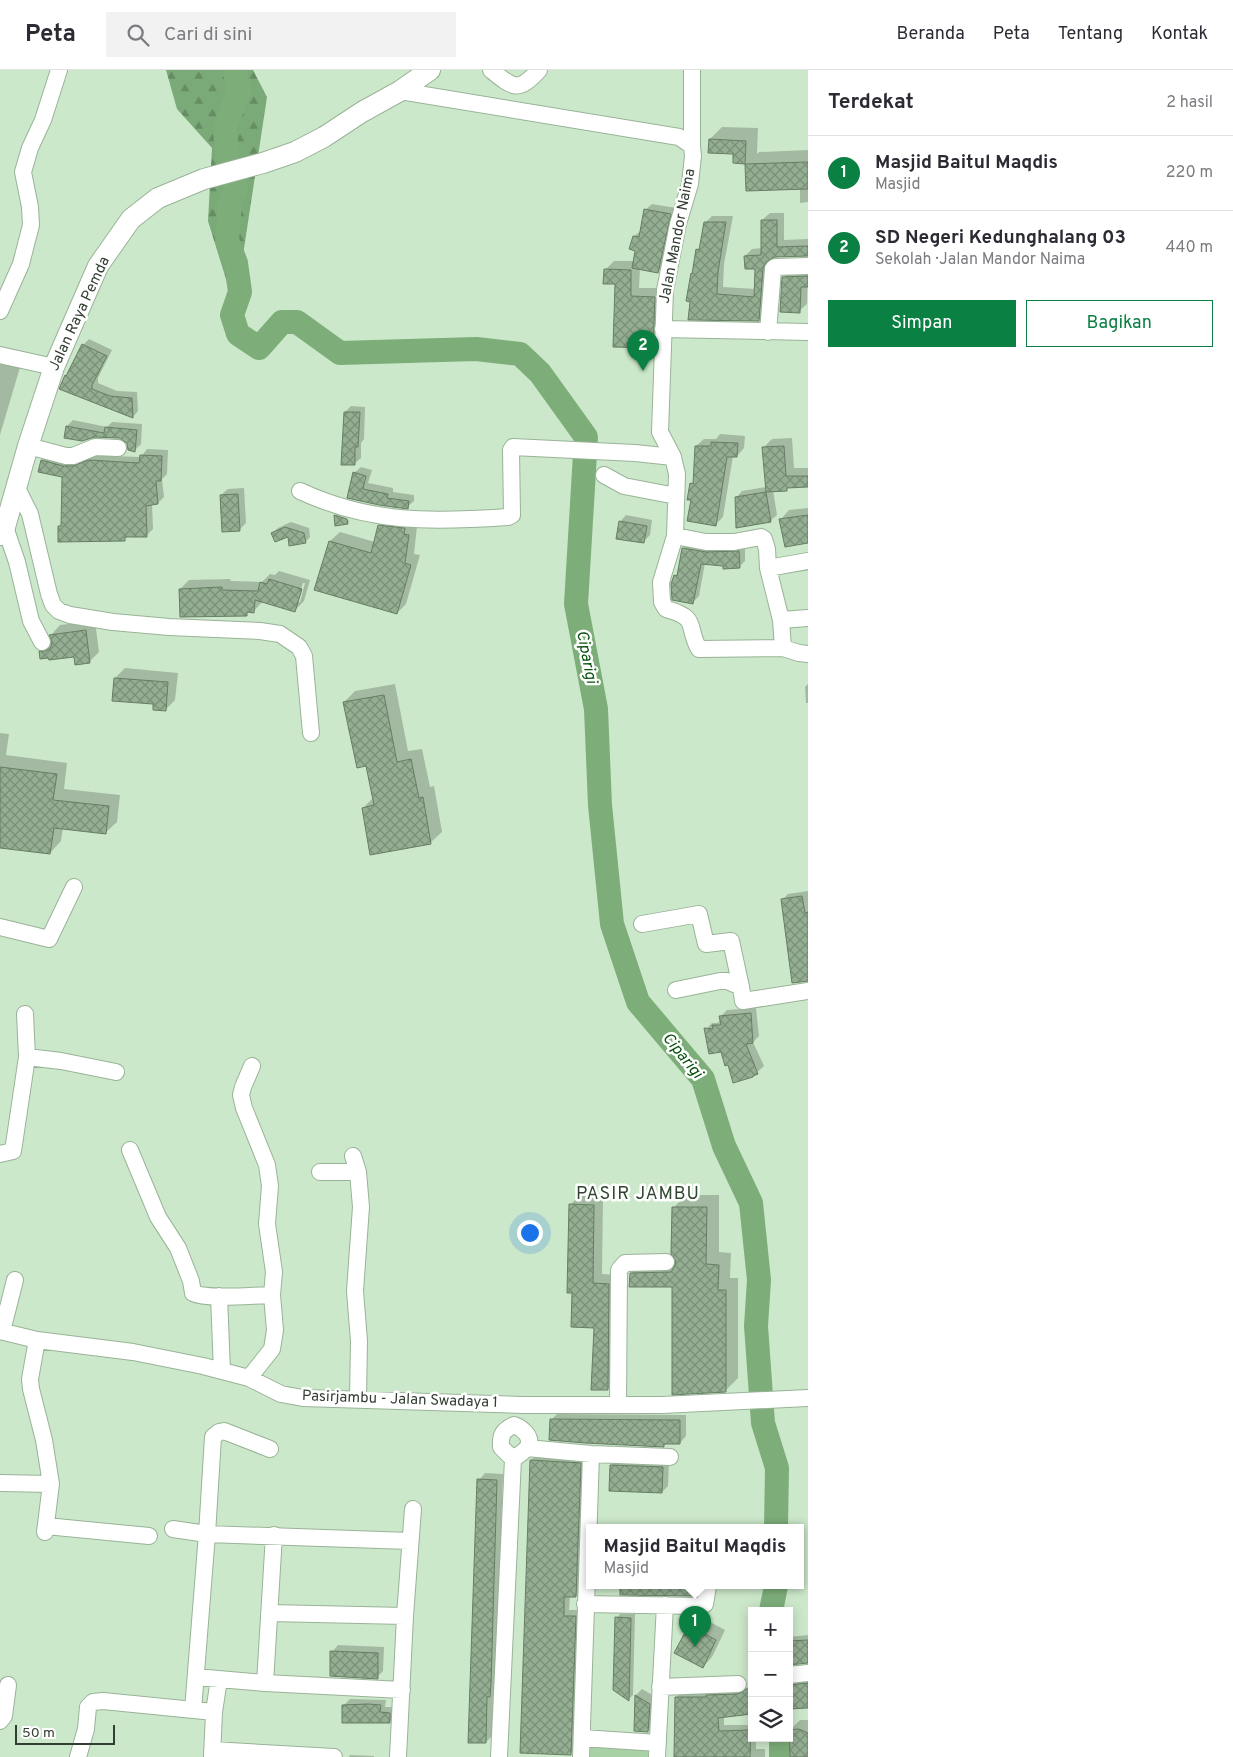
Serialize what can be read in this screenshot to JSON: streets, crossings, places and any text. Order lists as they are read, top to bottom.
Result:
{
  "streets": {
    "main road": ["Jalan Raya Pemda"],
    "street": ["Jalan Mandor Naima", "Pasirjambu - Jalan Swadaya 1"]
  },
  "districts": ["PASIR JAMBU"],
  "water": ["Ciparigi"],
  "scale_bar": "50 m",
  "page": {
    "header": "Peta",
    "search": "Cari di sini",
    "nav": [
      "Beranda",
      "Peta",
      "Tentang",
      "Kontak"
    ],
    "heading": ["Terdekat", "2 hasil"],
    "list": [
      {
        "mark": "1",
        "name": "Masjid Baitul Maqdis",
        "note": "Masjid",
        "value": "220 m"
      },
      {
        "mark": "2",
        "name": "SD Negeri Kedunghalang 03",
        "note": "Sekolah · Jalan Mandor Naima",
        "value": "440 m"
      }
    ],
    "buttons": ["Simpan", "Bagikan"],
    "pins": ["2", "1"],
    "popup": ["Masjid Baitul Maqdis", "Masjid"],
    "map_buttons": ["+", "−"],
    "scale": "50 m"
  }
}
